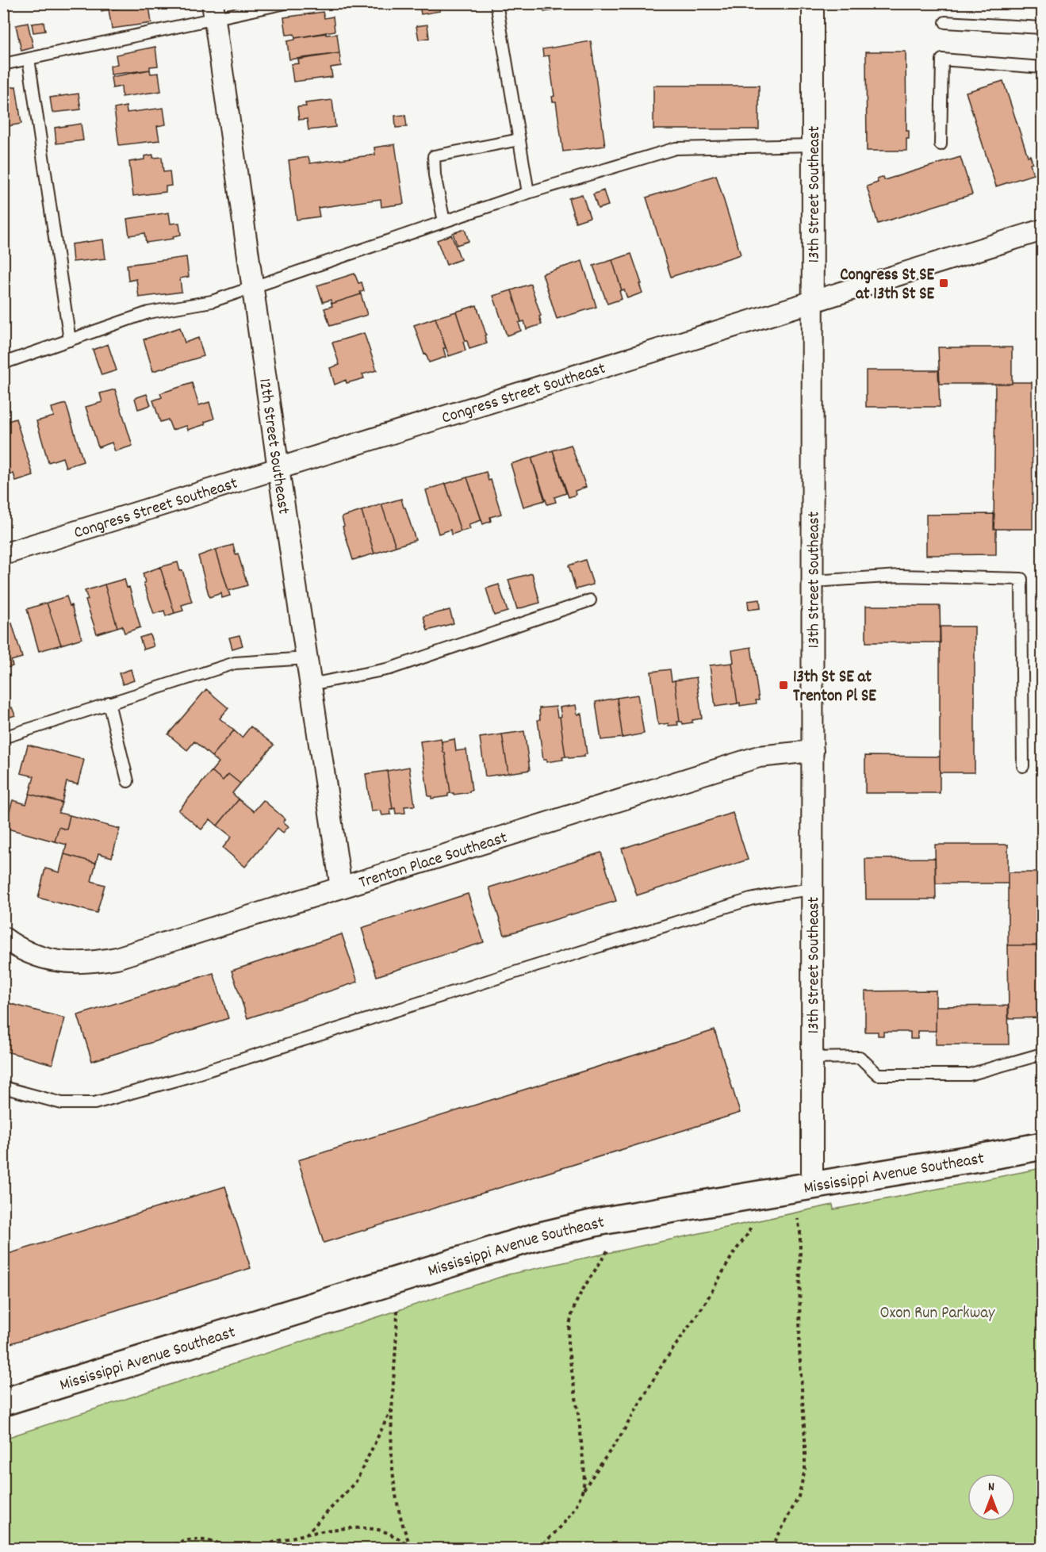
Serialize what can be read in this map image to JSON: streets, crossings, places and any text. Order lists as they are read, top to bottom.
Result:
{
  "streets": {
    "main road": ["Mississippi Avenue Southeast"],
    "street": [
      "13th Street Southeast",
      "Congress Street Southeast",
      "12th Street Southeast",
      "Trenton Place Southeast"
    ]
  },
  "crossings": [
    ["13th Street Southeast", "Congress Street Southeast"],
    ["13th Street Southeast", "Trenton Place Southeast"],
    ["13th Street Southeast", "Mississippi Avenue Southeast"],
    ["Congress Street Southeast", "12th Street Southeast"],
    ["12th Street Southeast", "Trenton Place Southeast"]
  ],
  "parks": ["Oxon Run Parkway"],
  "places": {
    "transit": ["Congress St SE at 13th St SE", "13th St SE at Trenton Pl SE"]
  },
  "north": "top"
}
